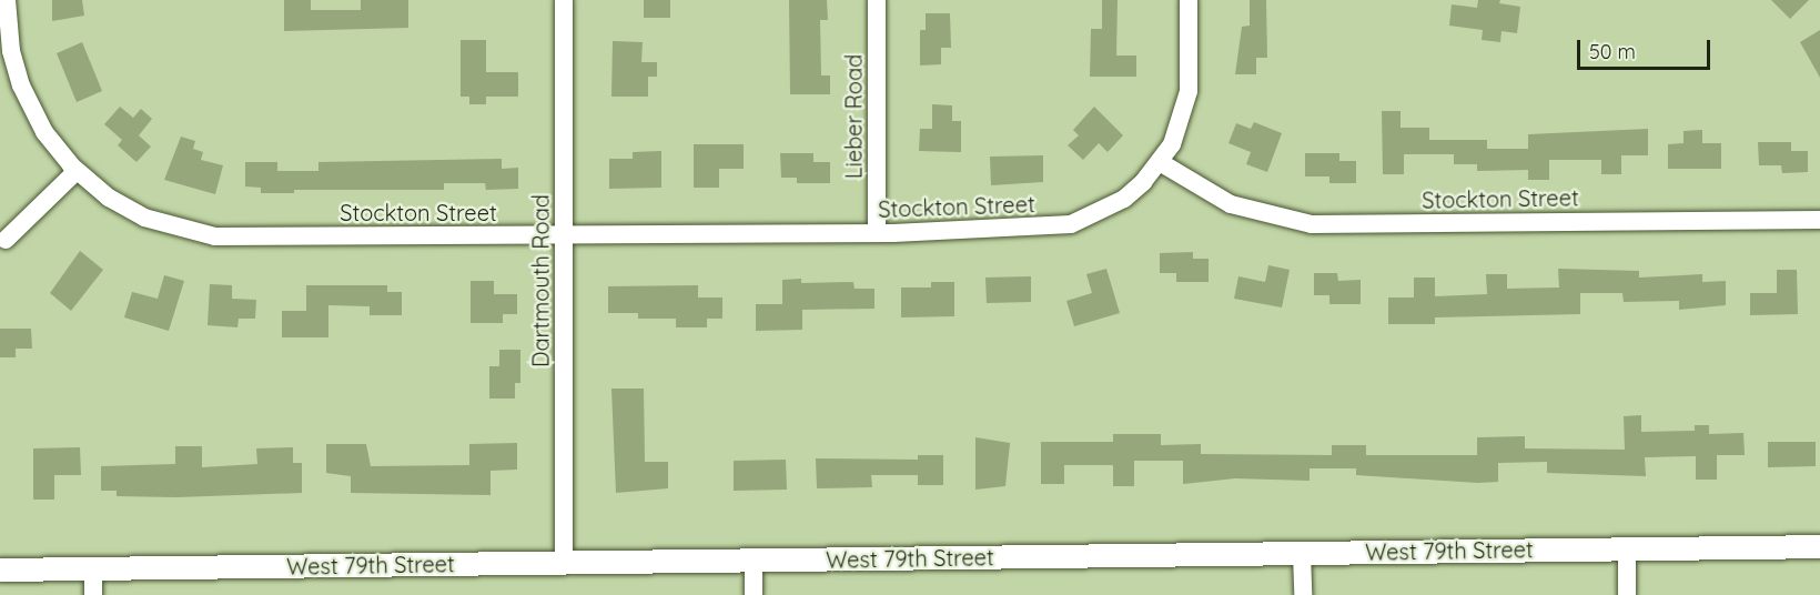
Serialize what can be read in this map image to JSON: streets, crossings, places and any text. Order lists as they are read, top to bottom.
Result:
{
  "streets": {
    "main road": ["West 79th Street"],
    "street": ["Lieber Road", "Stockton Street", "Dartmouth Road"]
  },
  "crossings": [
    ["Lieber Road", "Stockton Street"],
    ["Stockton Street", "Dartmouth Road"],
    ["Dartmouth Road", "West 79th Street"]
  ],
  "scale_bar": "50 m"
}
